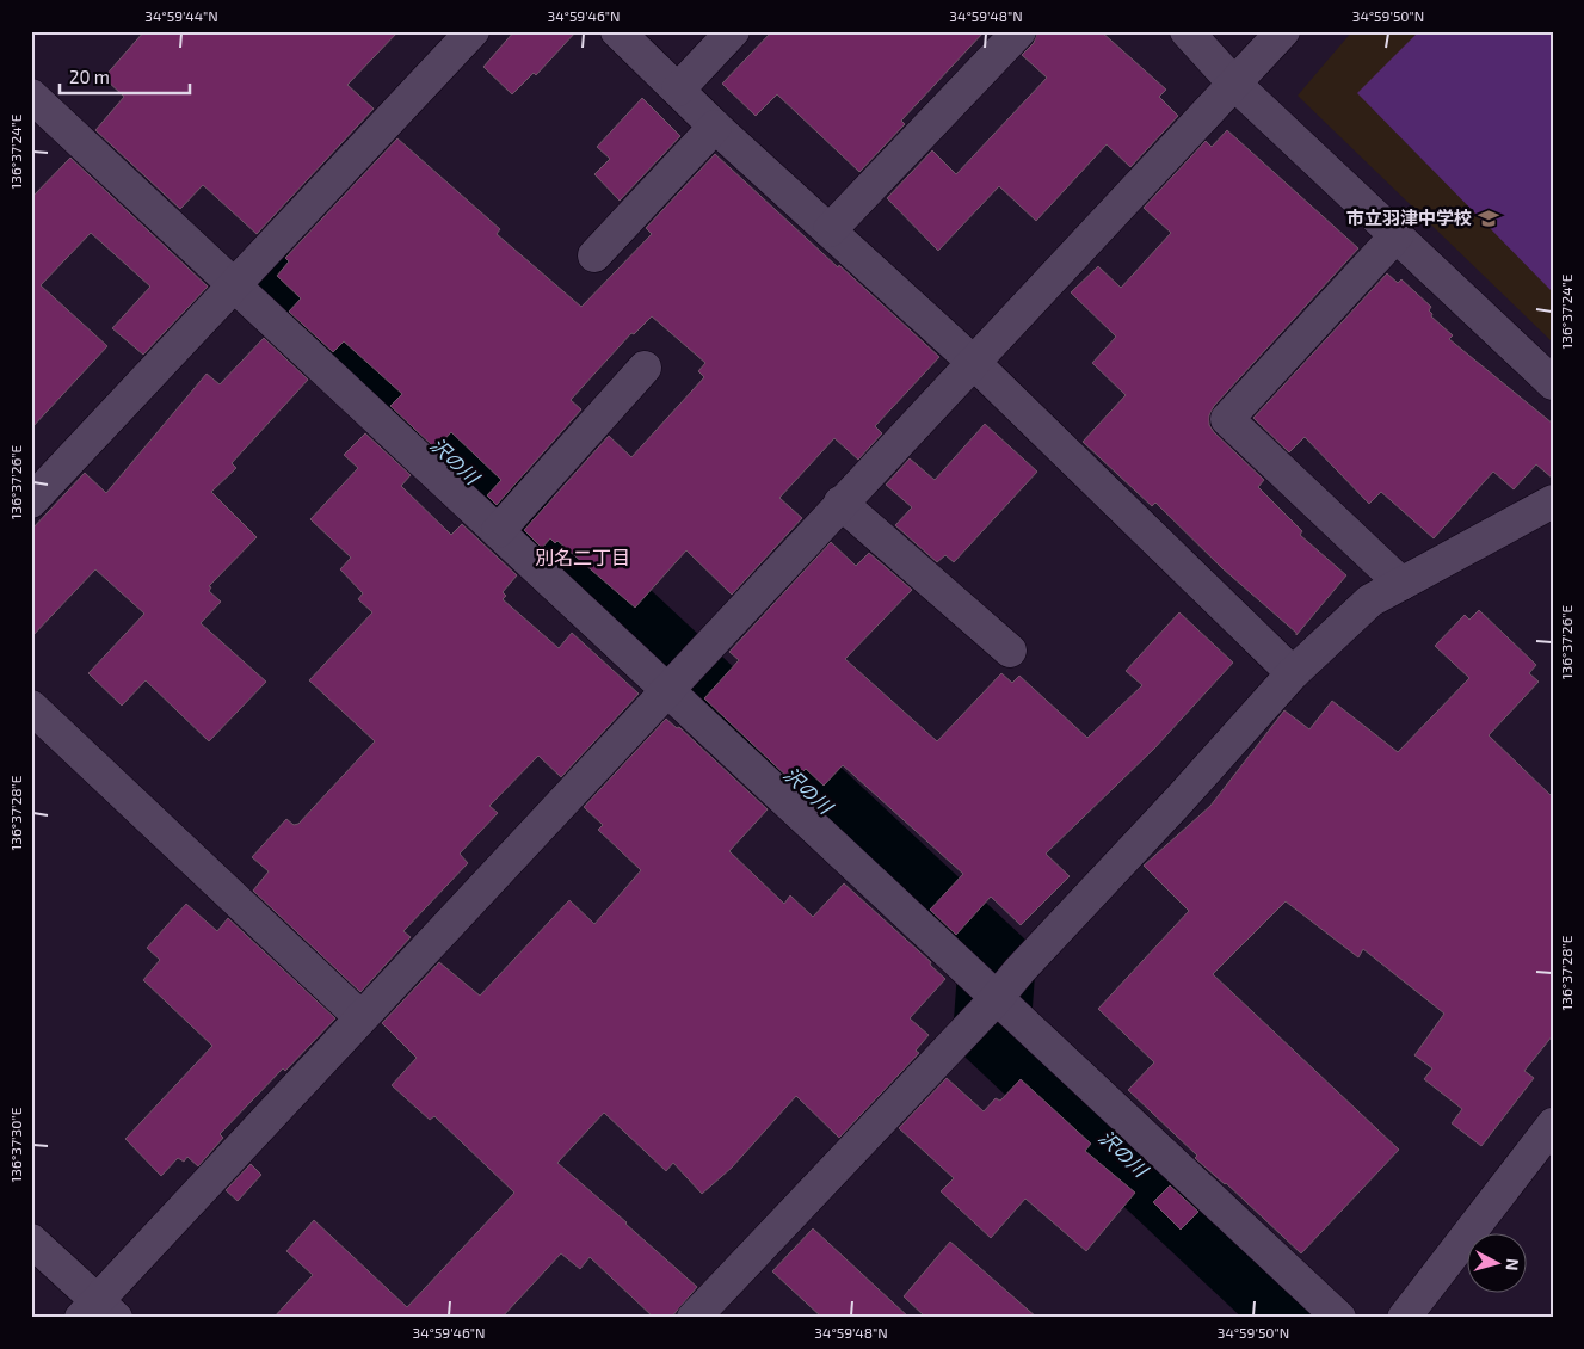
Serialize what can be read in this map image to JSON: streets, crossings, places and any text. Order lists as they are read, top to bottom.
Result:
{
  "districts": ["別名二丁目"],
  "water": ["沢の川"],
  "places": {
    "school or university": ["市立羽津中学校"]
  },
  "scale_bar": "20 m",
  "north": "right",
  "coordinates": [
    "34°59'44\"N",
    "34°59'46\"N",
    "34°59'48\"N",
    "34°59'50\"N",
    "136°37'24\"E",
    "136°37'26\"E",
    "136°37'28\"E",
    "136°37'30\"E"
  ]
}
